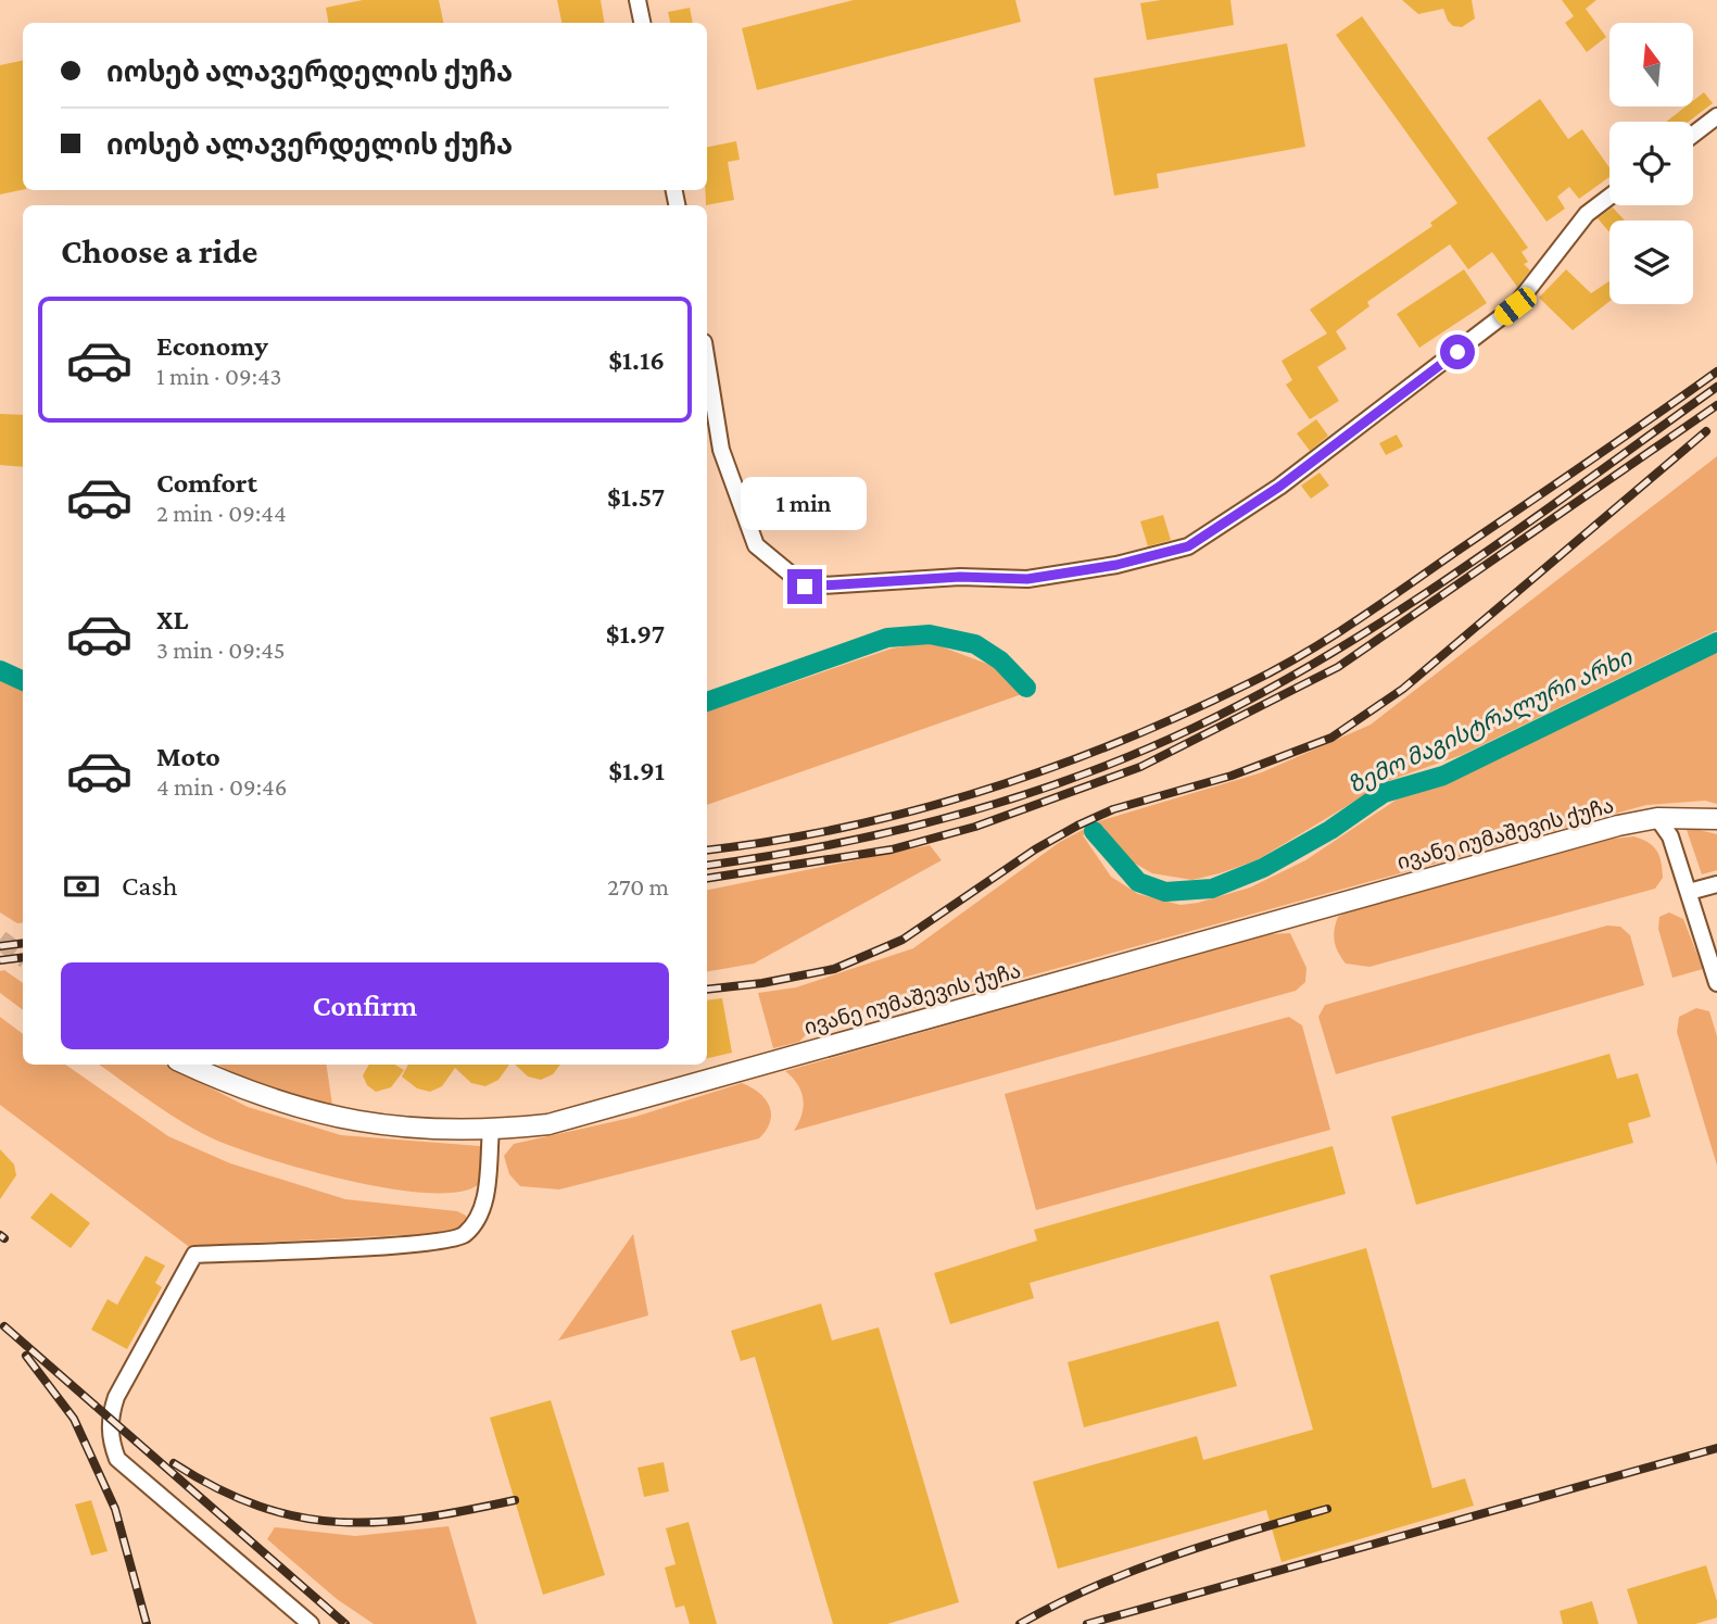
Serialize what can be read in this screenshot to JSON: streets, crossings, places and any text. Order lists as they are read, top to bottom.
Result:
{
  "streets": {
    "street": ["ივანე იუმაშევის ქუჩა"]
  },
  "water": ["ზემო მაგისტრალური არხი"],
  "north": "top",
  "page": {
    "banner": ["იოსებ ალავერდელის ქუჩა", "იოსებ ალავერდელის ქუჩა"],
    "heading": "Choose a ride",
    "list": [
      {
        "name": "Economy",
        "note": "1 min · 09:43",
        "value": "$1.16"
      },
      {
        "name": "Comfort",
        "note": "2 min · 09:44",
        "value": "$1.57"
      },
      {
        "name": "XL",
        "note": "3 min · 09:45",
        "value": "$1.97"
      },
      {
        "name": "Moto",
        "note": "4 min · 09:46",
        "value": "$1.91"
      }
    ],
    "bubble": "1 min",
    "pay": ["Cash", "270 m"],
    "buttons": "Confirm"
  }
}
